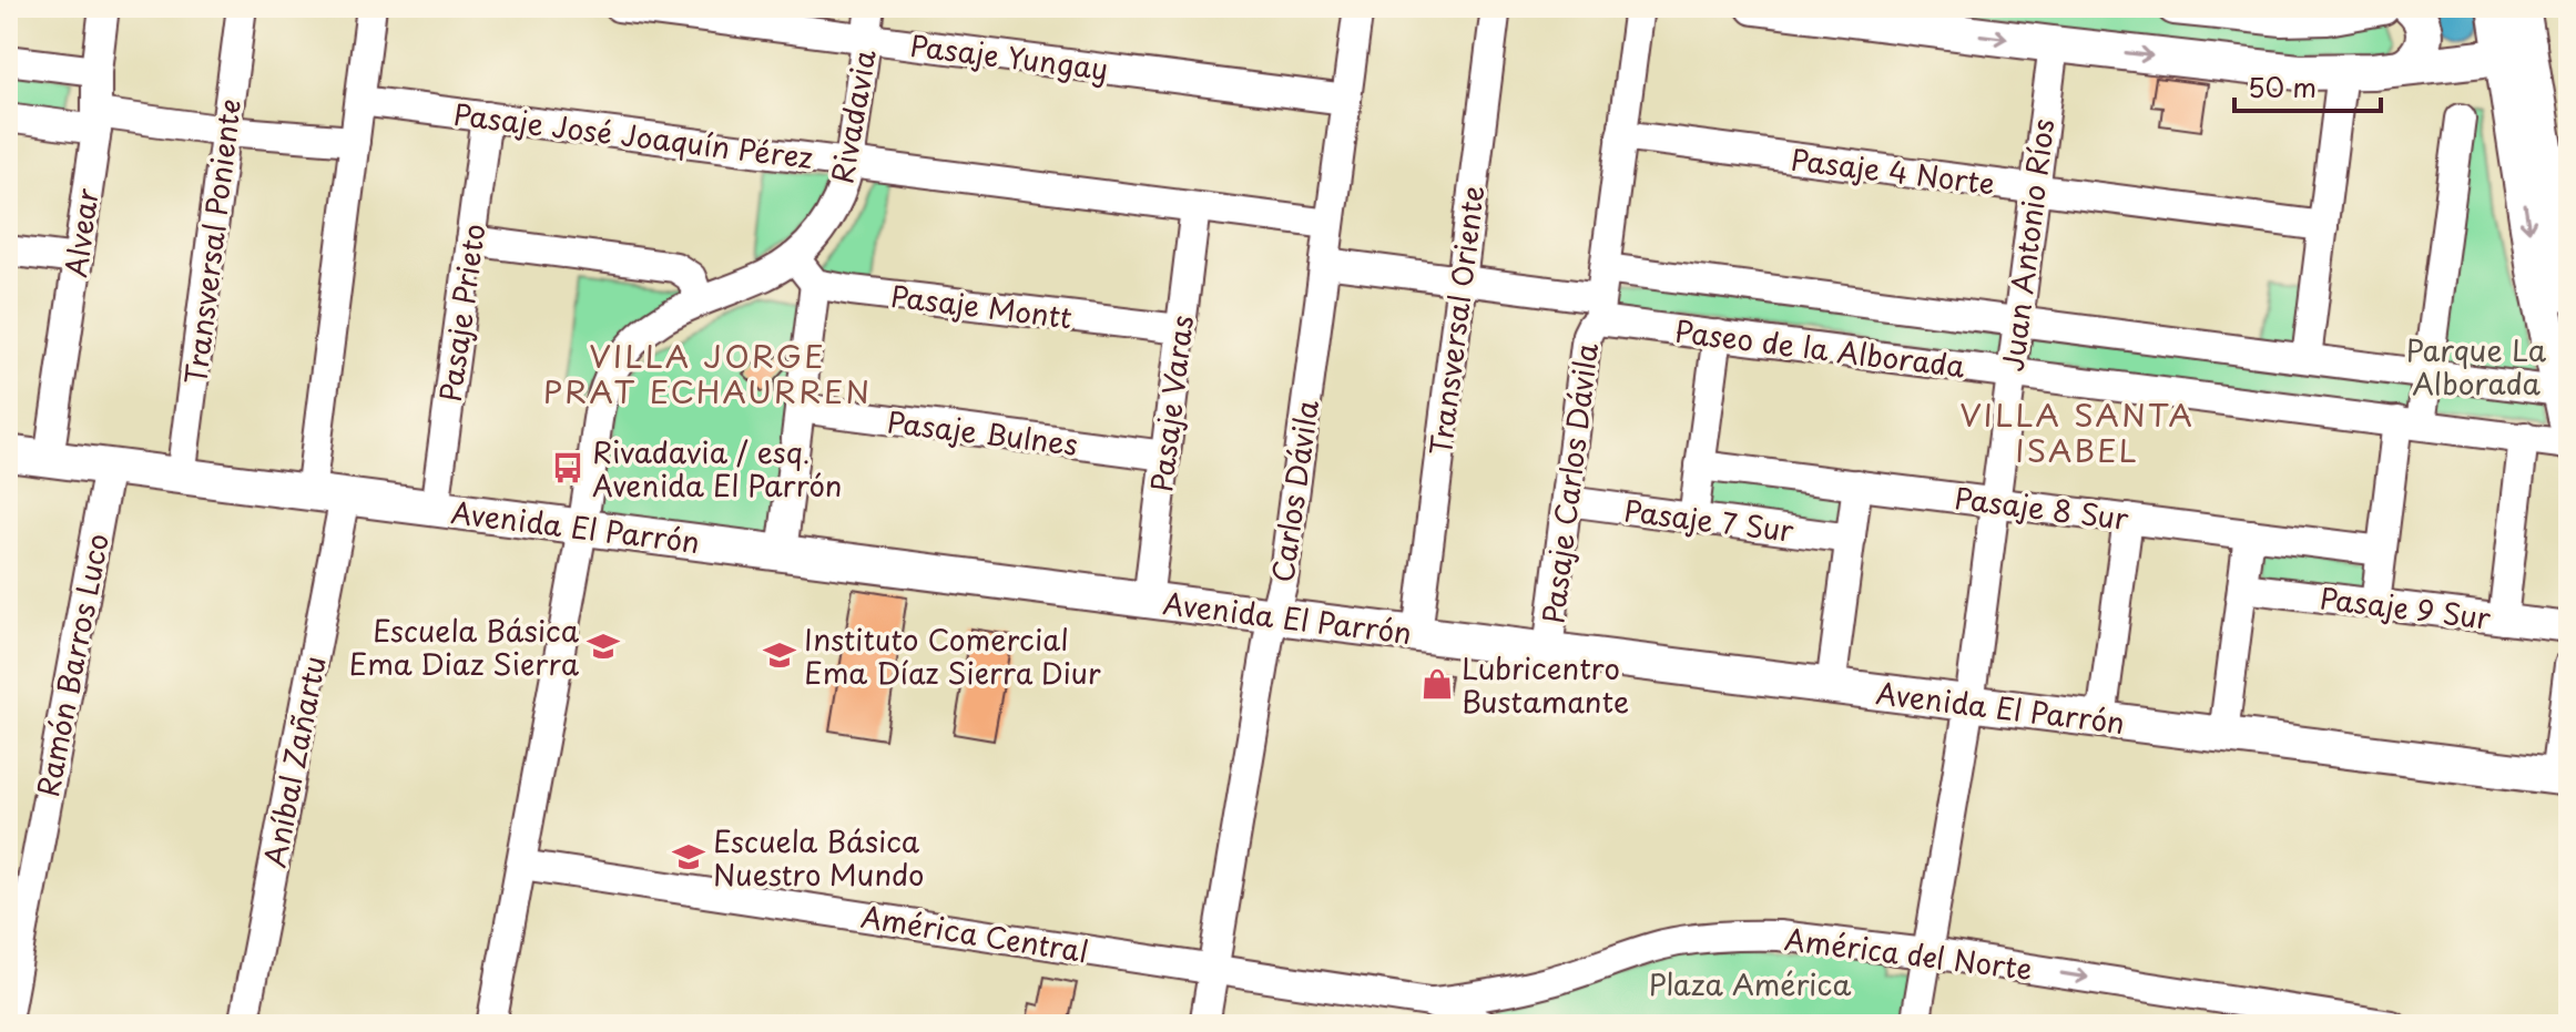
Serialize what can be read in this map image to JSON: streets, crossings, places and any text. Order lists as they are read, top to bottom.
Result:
{
  "streets": {
    "main road": ["Avenida El Parrón"],
    "street": [
      "Pasaje Yungay",
      "Rivadavia",
      "Pasaje José Joaquín Pérez",
      "Pasaje 4 Norte",
      "Alvear",
      "Transversal Poniente",
      "Juan Antonio Ríos",
      "Pasaje Montt",
      "Pasaje Prieto",
      "Transversal Oriente",
      "Paseo de la Alborada",
      "Pasaje Varas",
      "Pasaje Bulnes",
      "Pasaje Carlos Dávila",
      "Carlos Dávila",
      "Pasaje 8 Sur",
      "Pasaje 7 Sur",
      "Pasaje 9 Sur",
      "Ramón Barros Luco",
      "Aníbal Zañartu",
      "América Central",
      "América del Norte"
    ]
  },
  "crossings": [
    ["Pasaje Yungay", "Rivadavia"],
    ["Pasaje Yungay", "Carlos Dávila"],
    ["Rivadavia", "Pasaje José Joaquín Pérez"],
    ["Rivadavia", "Avenida El Parrón"],
    ["Rivadavia", "América Central"],
    ["Pasaje José Joaquín Pérez", "Pasaje Prieto"],
    ["Pasaje José Joaquín Pérez", "Pasaje Varas"],
    ["Pasaje José Joaquín Pérez", "Carlos Dávila"],
    ["Pasaje José Joaquín Pérez", "Aníbal Zañartu"],
    ["Pasaje 4 Norte", "Juan Antonio Ríos"],
    ["Alvear", "Avenida El Parrón"],
    ["Transversal Poniente", "Avenida El Parrón"],
    ["Juan Antonio Ríos", "Paseo de la Alborada"],
    ["Juan Antonio Ríos", "Pasaje 8 Sur"],
    ["Juan Antonio Ríos", "Avenida El Parrón"],
    ["Juan Antonio Ríos", "América del Norte"],
    ["Pasaje Montt", "Pasaje Varas"],
    ["Pasaje Prieto", "Avenida El Parrón"],
    ["Transversal Oriente", "Paseo de la Alborada"],
    ["Transversal Oriente", "Avenida El Parrón"],
    ["Paseo de la Alborada", "Pasaje Carlos Dávila"],
    ["Paseo de la Alborada", "Carlos Dávila"],
    ["Pasaje Varas", "Pasaje Bulnes"],
    ["Pasaje Varas", "Avenida El Parrón"],
    ["Pasaje Carlos Dávila", "Pasaje 7 Sur"],
    ["Pasaje Carlos Dávila", "Avenida El Parrón"],
    ["Carlos Dávila", "Avenida El Parrón"],
    ["Carlos Dávila", "América Central"],
    ["Avenida El Parrón", "Ramón Barros Luco"],
    ["Avenida El Parrón", "Aníbal Zañartu"],
    ["América Central", "América del Norte"]
  ],
  "one_way": ["América del Norte"],
  "districts": ["VILLA JORGE PRAT ECHAURREN", "VILLA SANTA ISABEL"],
  "parks": ["Parque La Alborada", "Plaza América"],
  "places": {
    "bus stop": ["Rivadavia / esq. Avenida El Parrón"],
    "school or university": ["Escuela Básica Ema Diaz Sierra", "Instituto Comercial Ema Díaz Sierra Diur", "Escuela Básica Nuestro Mundo"],
    "shop": ["Lubricentro Bustamante"]
  },
  "scale_bar": "50 m"
}
